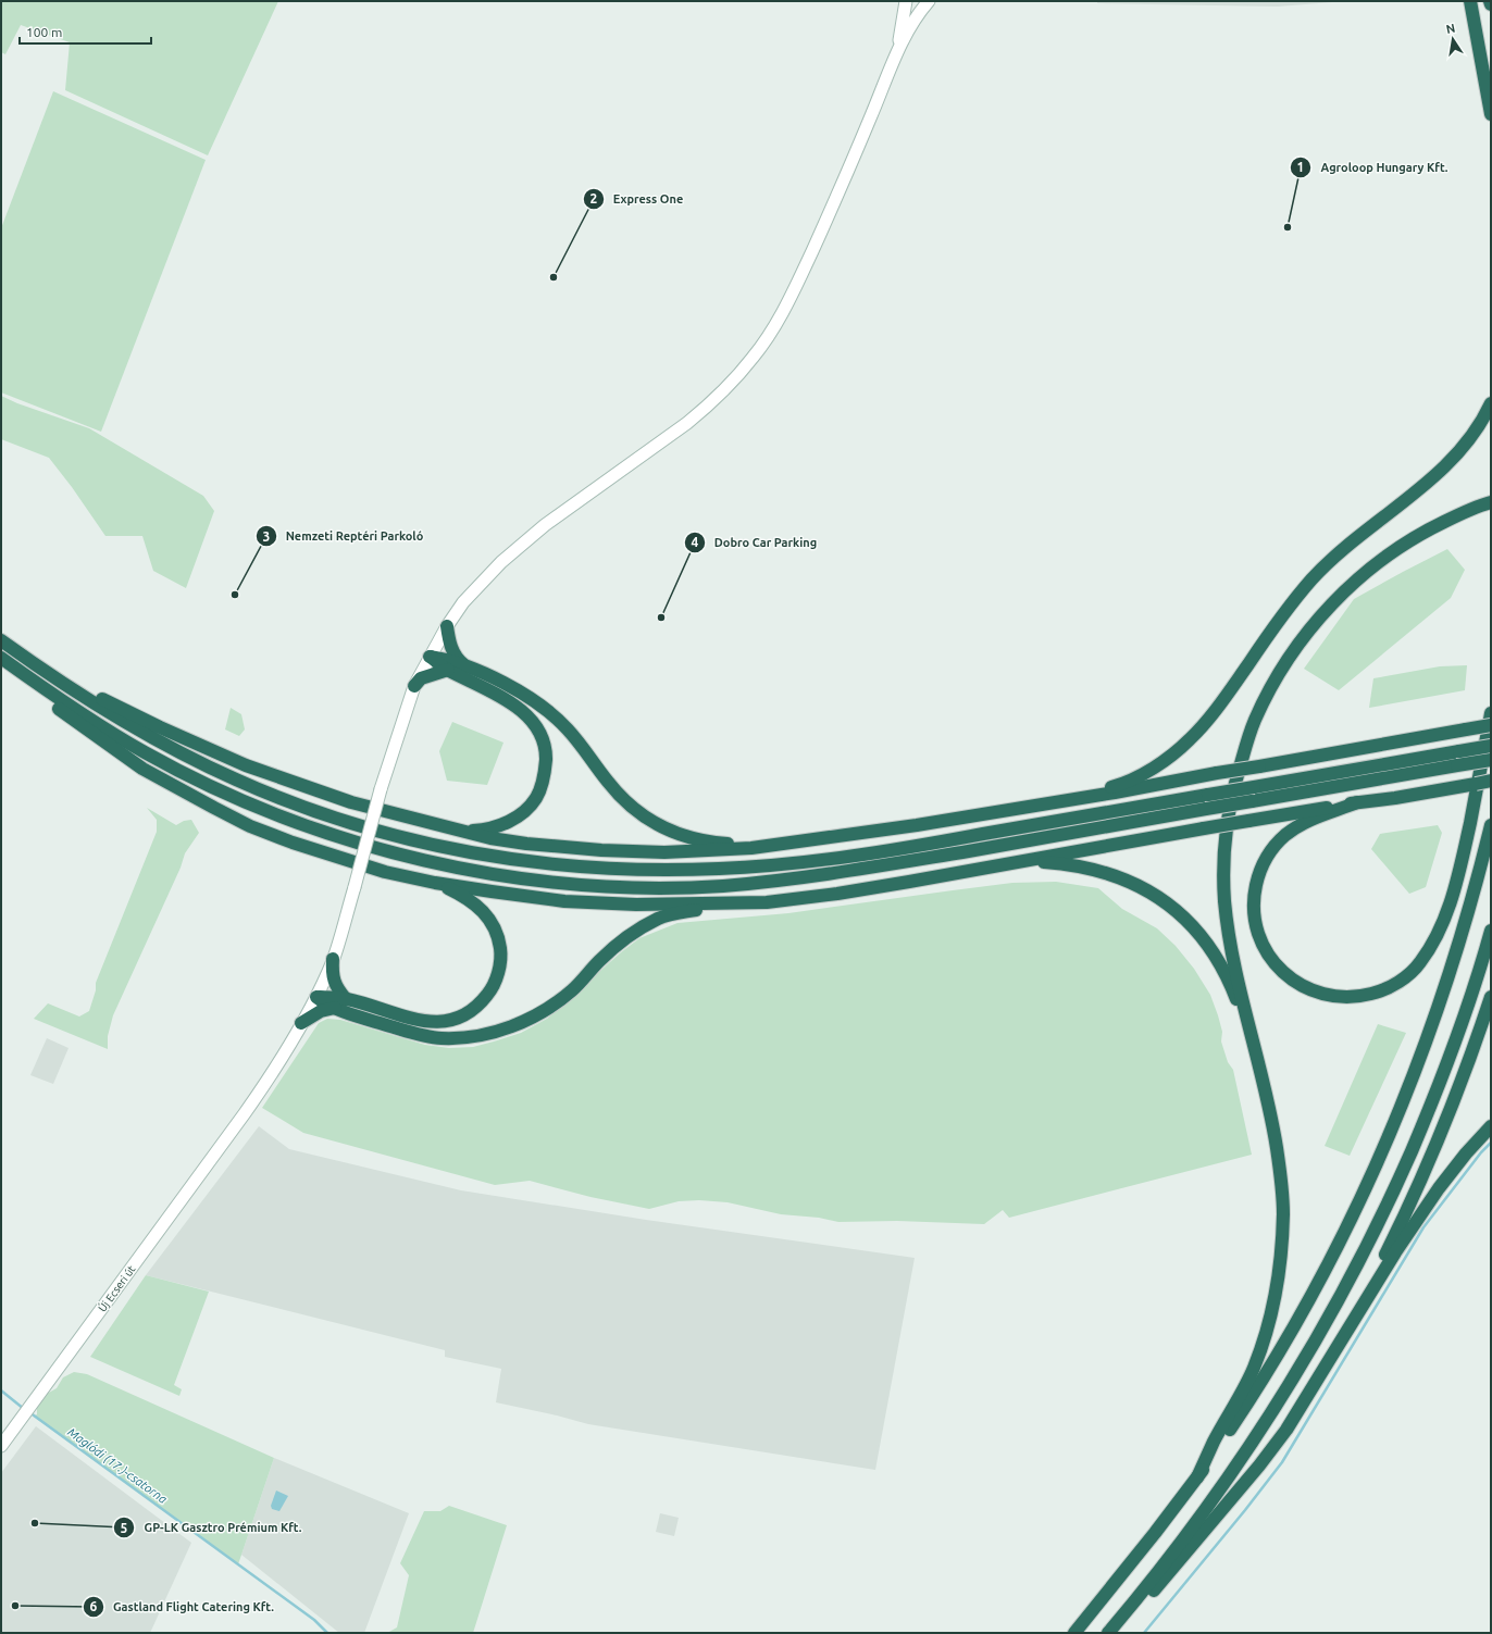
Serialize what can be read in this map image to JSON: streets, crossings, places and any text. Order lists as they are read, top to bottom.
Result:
{
  "streets": {
    "main road": ["Új Ecseri út"]
  },
  "water": ["Maglódi (17.)-csatorna"],
  "places": [
    "Agroloop Hungary Kft.",
    "Express One",
    "Nemzeti Reptéri Parkoló",
    "Dobro Car Parking",
    "GP-LK Gasztro Prémium Kft.",
    "Gastland Flight Catering Kft."
  ],
  "scale_bar": "100 m",
  "north": "top"
}
